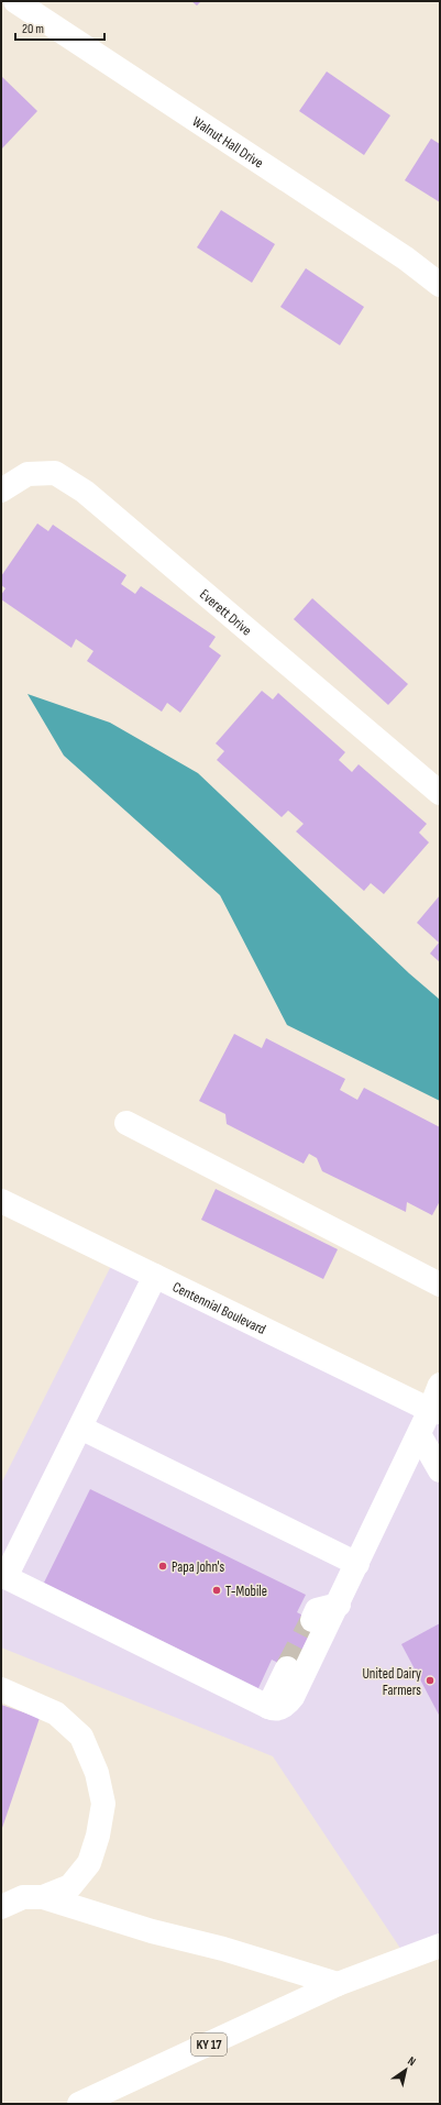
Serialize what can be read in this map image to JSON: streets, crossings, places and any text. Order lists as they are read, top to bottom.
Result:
{
  "streets": {
    "street": [
      "Walnut Hall Drive",
      "Everett Drive",
      "Centennial Boulevard",
      "KY 17"
    ]
  },
  "places": ["Papa John's", "T-Mobile", "United Dairy Farmers"],
  "scale_bar": "20 m",
  "north": "top right"
}
